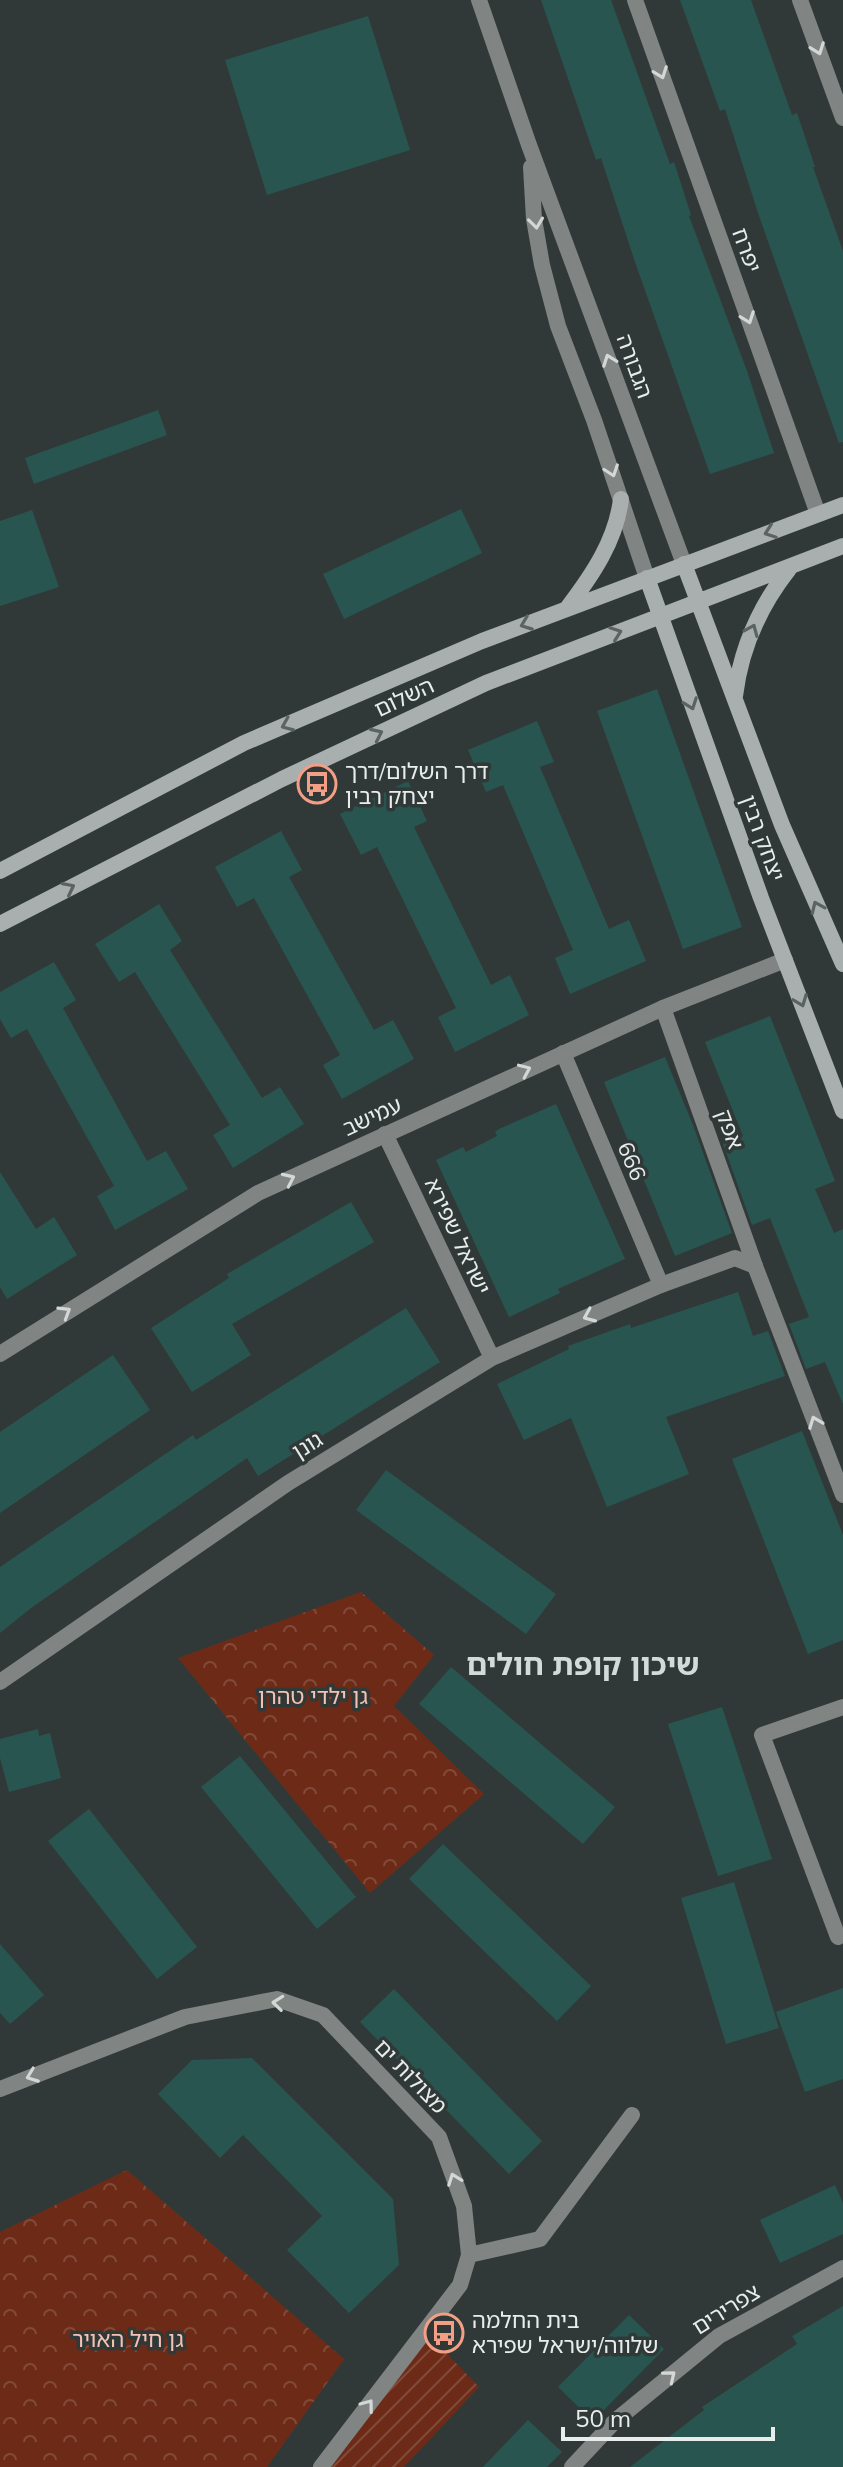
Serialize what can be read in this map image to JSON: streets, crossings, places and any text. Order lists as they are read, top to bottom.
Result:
{
  "streets": {
    "main road": ["הגבורה", "השלום", "יצחק רבין"],
    "street": [
      "יפרח",
      "עמישב",
      "אפק",
      "666",
      "ישראל שפירא",
      "גונן",
      "מצולות ים",
      "צפרירים"
    ]
  },
  "crossings": [
    ["יפרח", "השלום"],
    ["הגבורה", "השלום"],
    ["הגבורה", "יצחק רבין"],
    ["השלום", "יצחק רבין"],
    ["יצחק רבין", "עמישב"],
    ["עמישב", "אפק"],
    ["עמישב", "666"],
    ["עמישב", "ישראל שפירא"],
    ["666", "גונן"],
    ["ישראל שפירא", "גונן"]
  ],
  "one_way": [
    "יפרח",
    "עמישב",
    "אפק",
    "צפרירים"
  ],
  "districts": ["שיכון קופת חולים"],
  "parks": ["גן ילדי טהרן", "גן חיל האויר"],
  "places": {
    "bus stop": ["דרך השלום/דרך יצחק רבין", "בית החלמה שלווה/ישראל שפירא"]
  },
  "scale_bar": "50 m"
}
